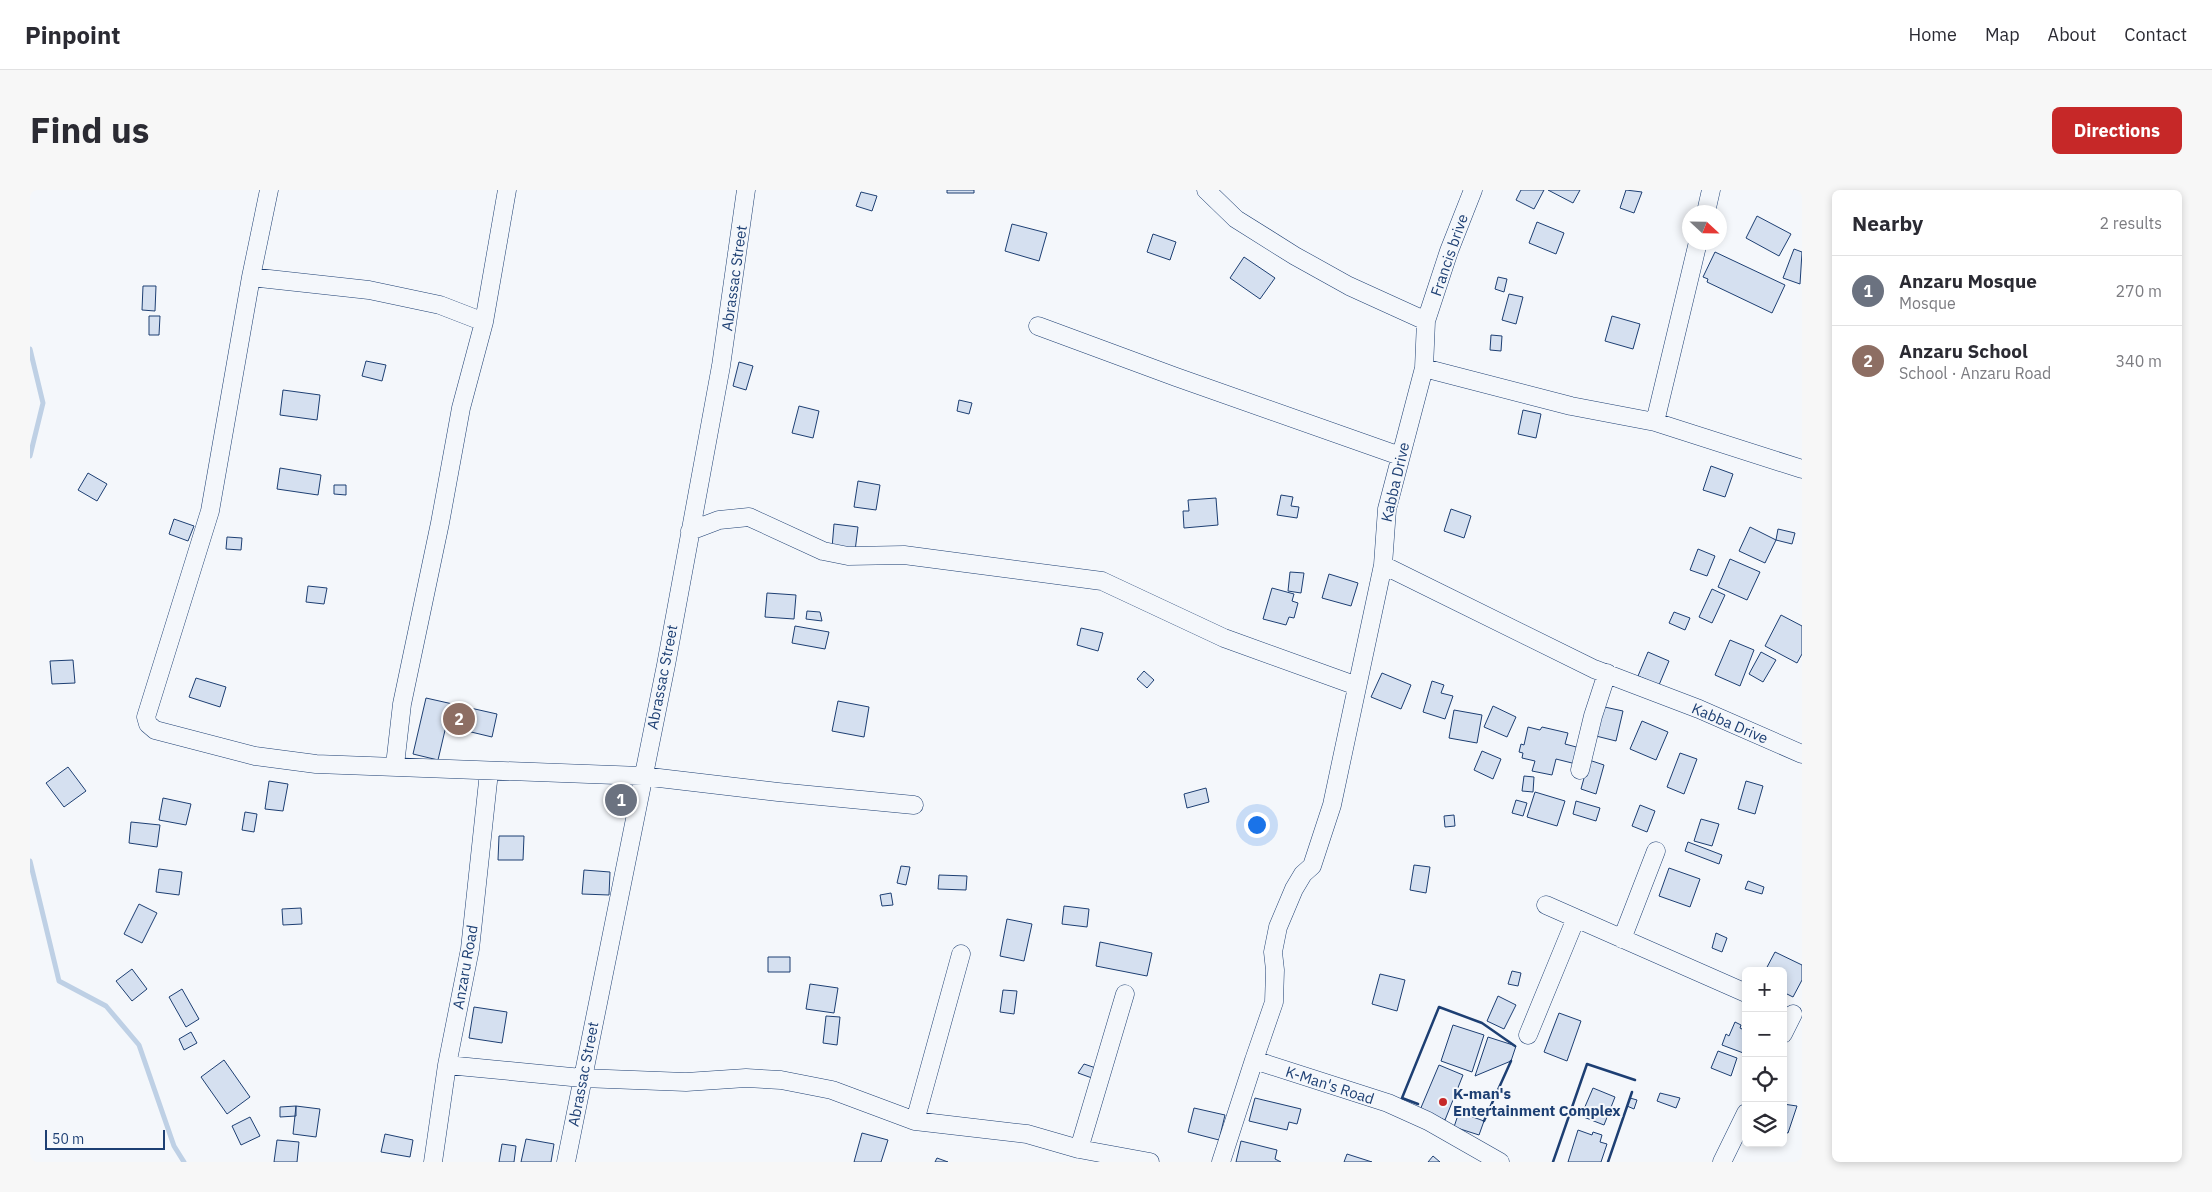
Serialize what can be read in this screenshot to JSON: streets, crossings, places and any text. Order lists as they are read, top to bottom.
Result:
{
  "streets": {
    "street": [
      "Francis brive",
      "Abrassac Street",
      "Kabba Drive",
      "Anzaru Road",
      "K-Man's Road"
    ]
  },
  "crossings": [
    ["Francis brive", "Kabba Drive"]
  ],
  "places": ["K-man's Entertainment Complex"],
  "scale_bar": "50 m",
  "north": "right",
  "page": {
    "header": "Pinpoint",
    "nav": [
      "Home",
      "Map",
      "About",
      "Contact"
    ],
    "title": "Find us",
    "buttons": "Directions",
    "heading": ["Nearby", "2 results"],
    "list": [
      {
        "mark": "1",
        "name": "Anzaru Mosque",
        "note": "Mosque",
        "value": "270 m"
      },
      {
        "mark": "2",
        "name": "Anzaru School",
        "note": "School · Anzaru Road",
        "value": "340 m"
      }
    ],
    "pins": ["2", "1"],
    "map_buttons": ["+", "−"],
    "scale": "50 m"
  }
}
